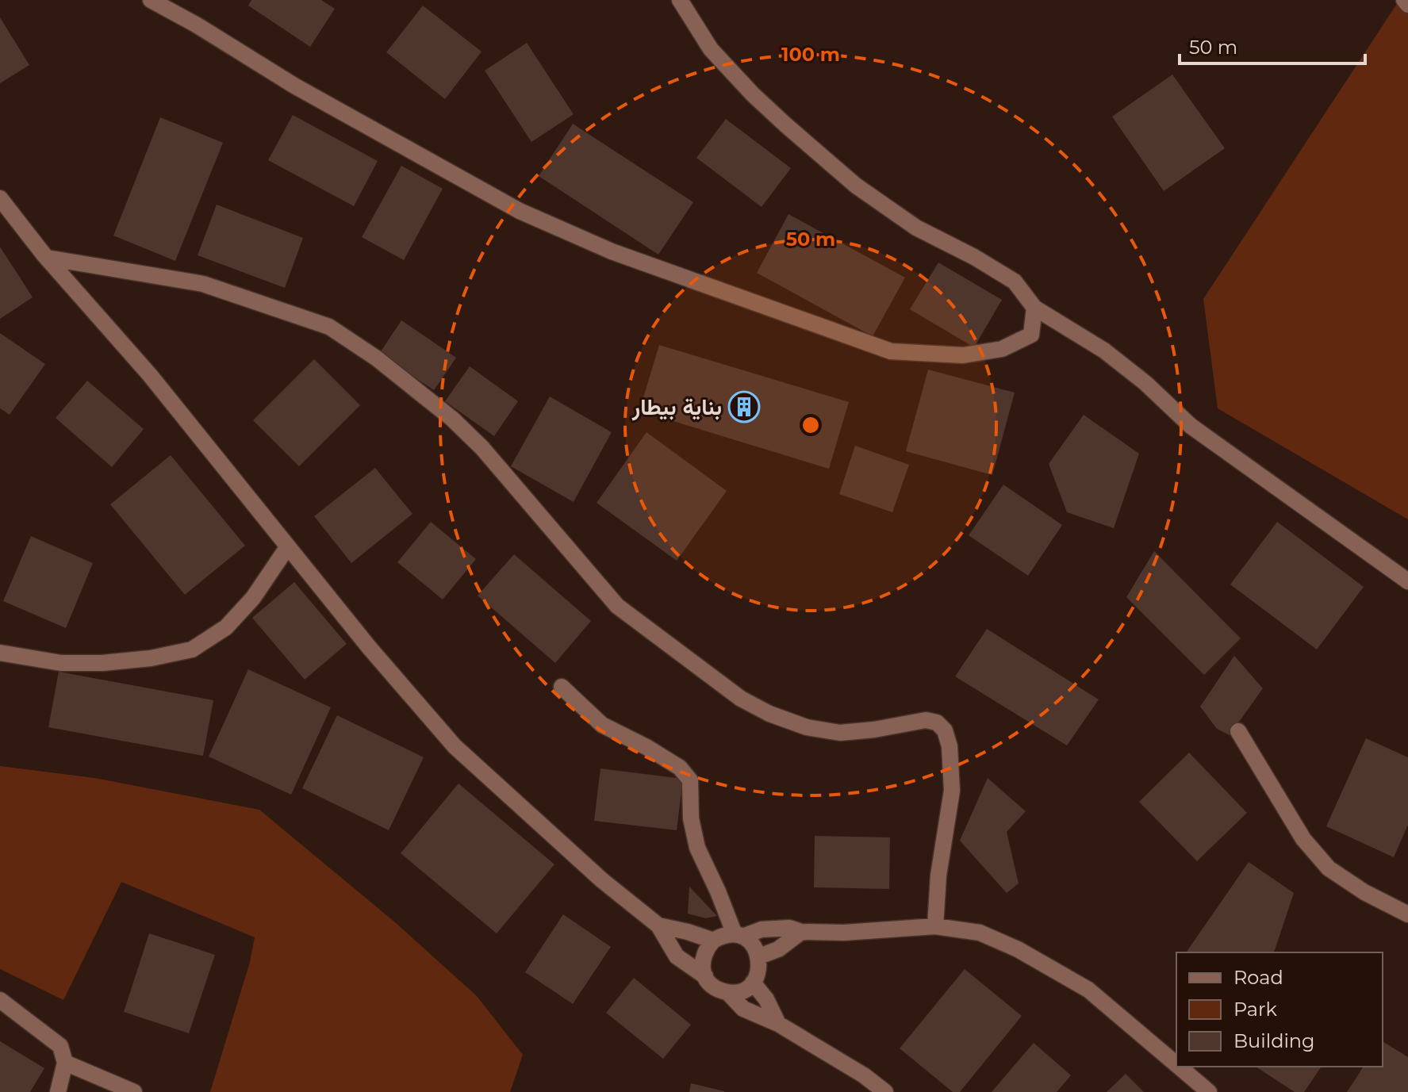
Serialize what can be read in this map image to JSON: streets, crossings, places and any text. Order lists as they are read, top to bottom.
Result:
{
  "places": {
    "building": ["بناية بيطار"]
  },
  "legend": ["Road", "Park", "Building"],
  "scale_bar": "50 m",
  "rings": ["100 m", "50 m"]
}
